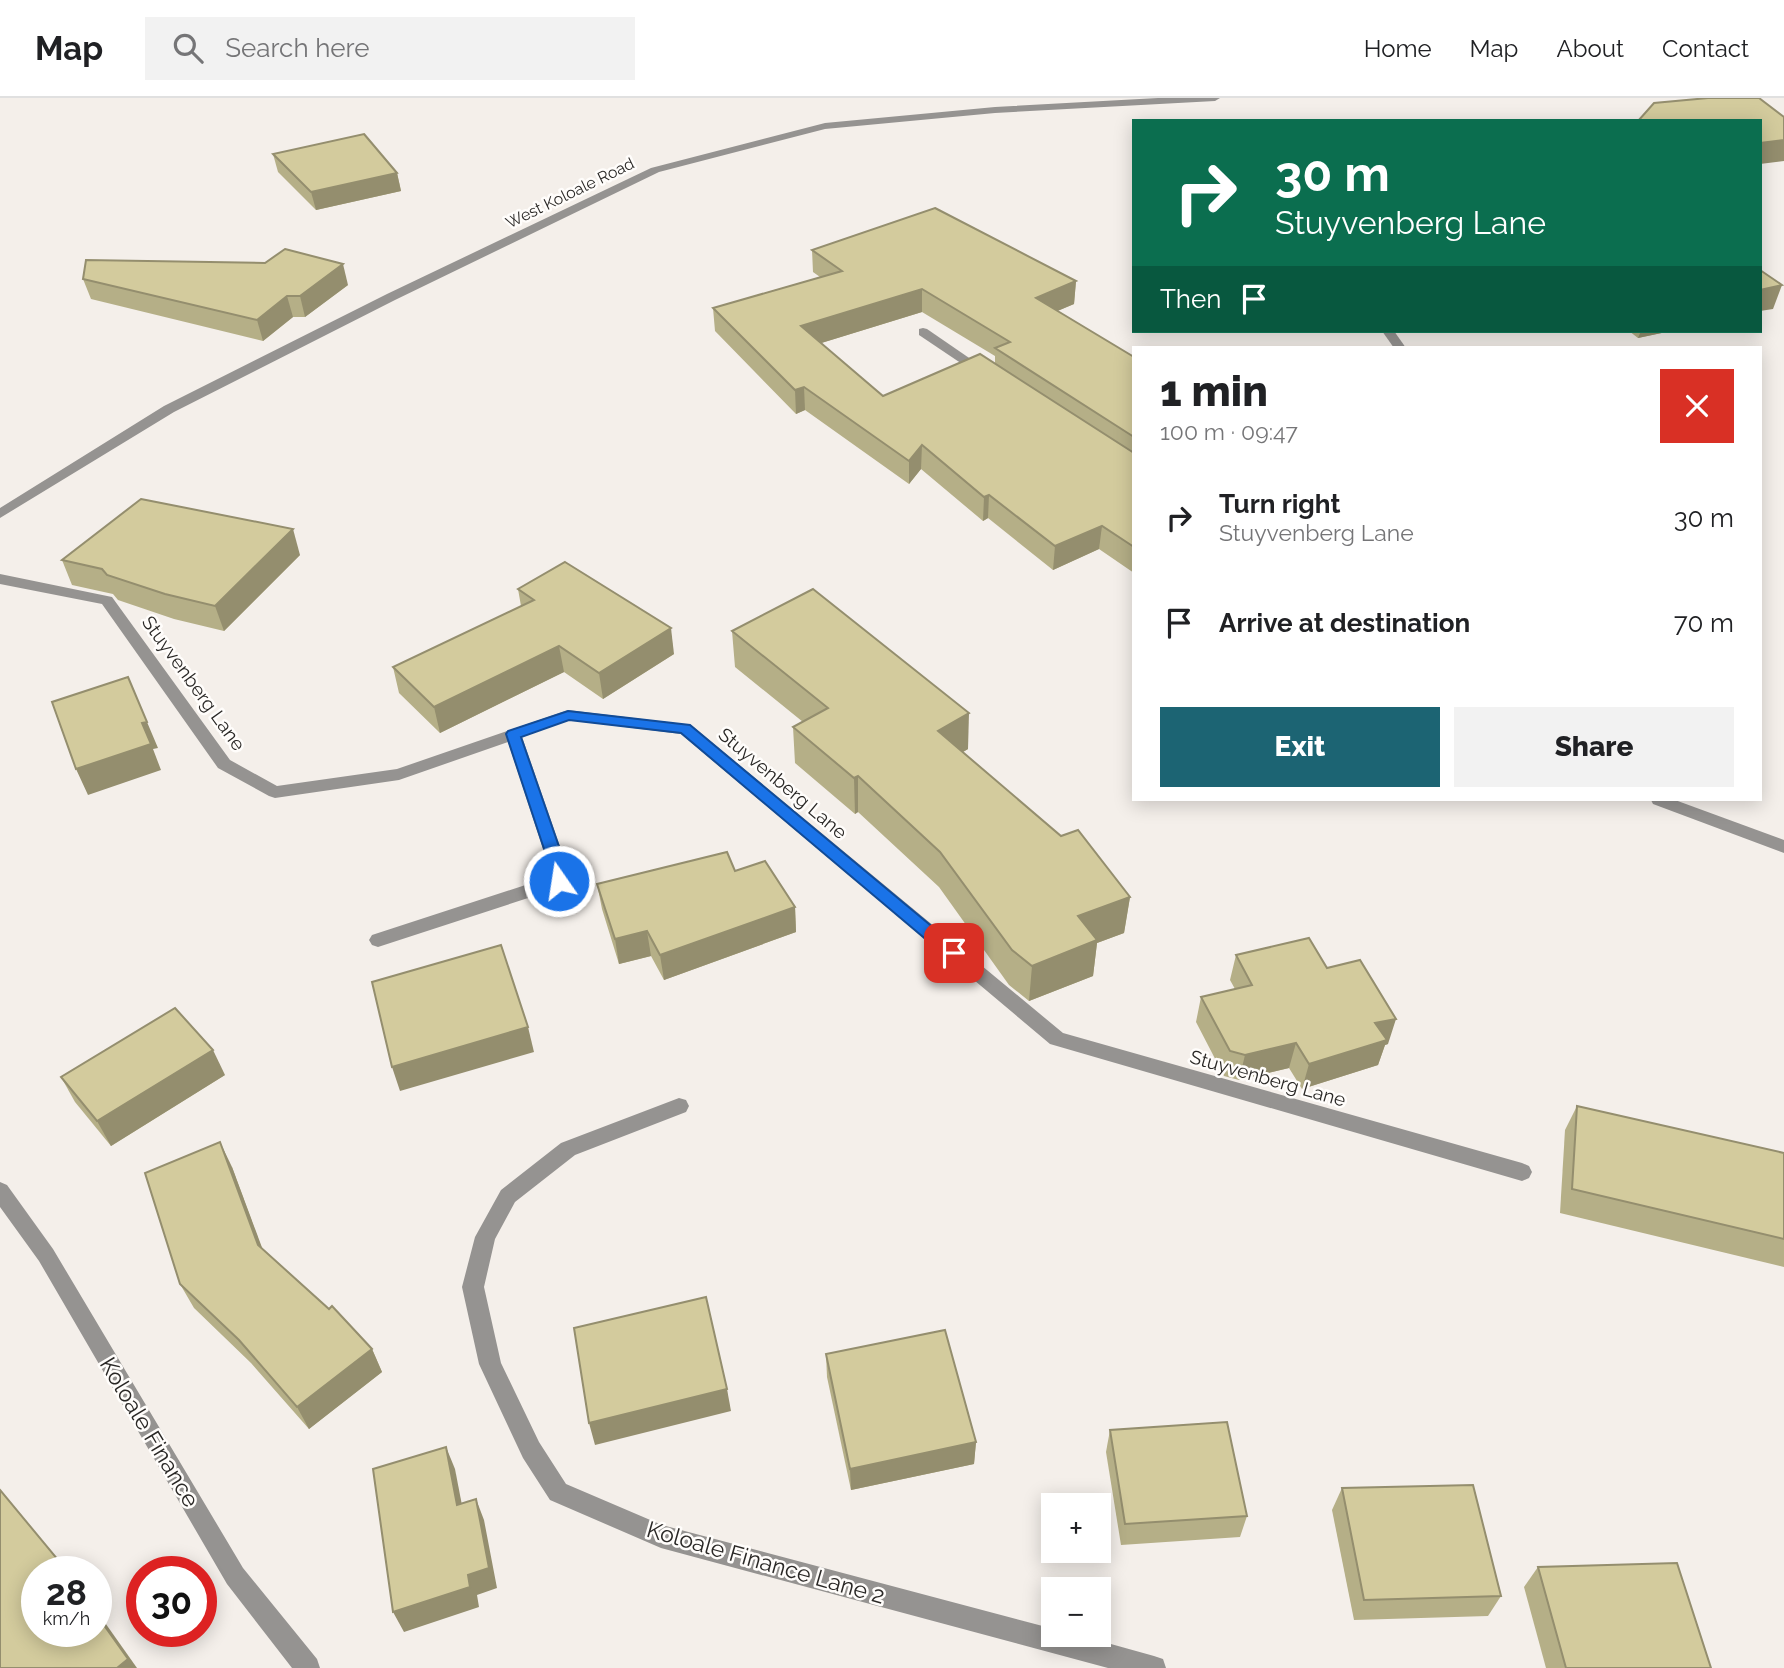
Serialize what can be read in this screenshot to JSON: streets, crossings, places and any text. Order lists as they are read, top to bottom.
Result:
{
  "streets": {
    "street": [
      "West Koloale Road",
      "Stuyvenberg Lane",
      "Koloale Finance",
      "Koloale Finance Lane 2"
    ]
  },
  "page": {
    "header": "Map",
    "search": "Search here",
    "nav": [
      "Home",
      "Map",
      "About",
      "Contact"
    ],
    "turn": ["30 m", "Stuyvenberg Lane"],
    "then": "Then",
    "heading": ["1 min", "100 m · 09:47"],
    "list": [
      {
        "name": "Turn right",
        "note": "Stuyvenberg Lane",
        "value": "30 m"
      },
      {
        "name": "Arrive at destination",
        "value": "70 m"
      }
    ],
    "buttons": ["Exit", "Share"],
    "map_buttons": ["+", "−"],
    "speed": "28 km/h",
    "limit": "30"
  }
}
